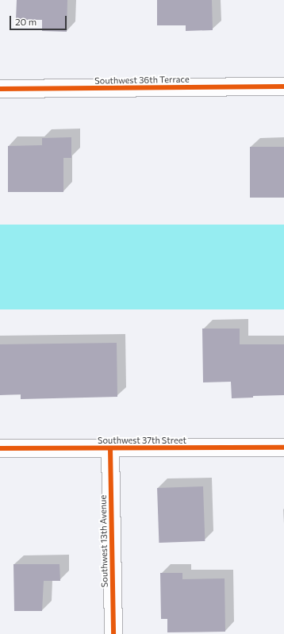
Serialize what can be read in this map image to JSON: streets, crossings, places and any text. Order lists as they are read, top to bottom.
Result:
{
  "streets": {
    "street": ["Southwest 36th Terrace", "Southwest 37th Street", "Southwest 13th Avenue"]
  },
  "crossings": [
    ["Southwest 37th Street", "Southwest 13th Avenue"]
  ],
  "scale_bar": "20 m"
}
